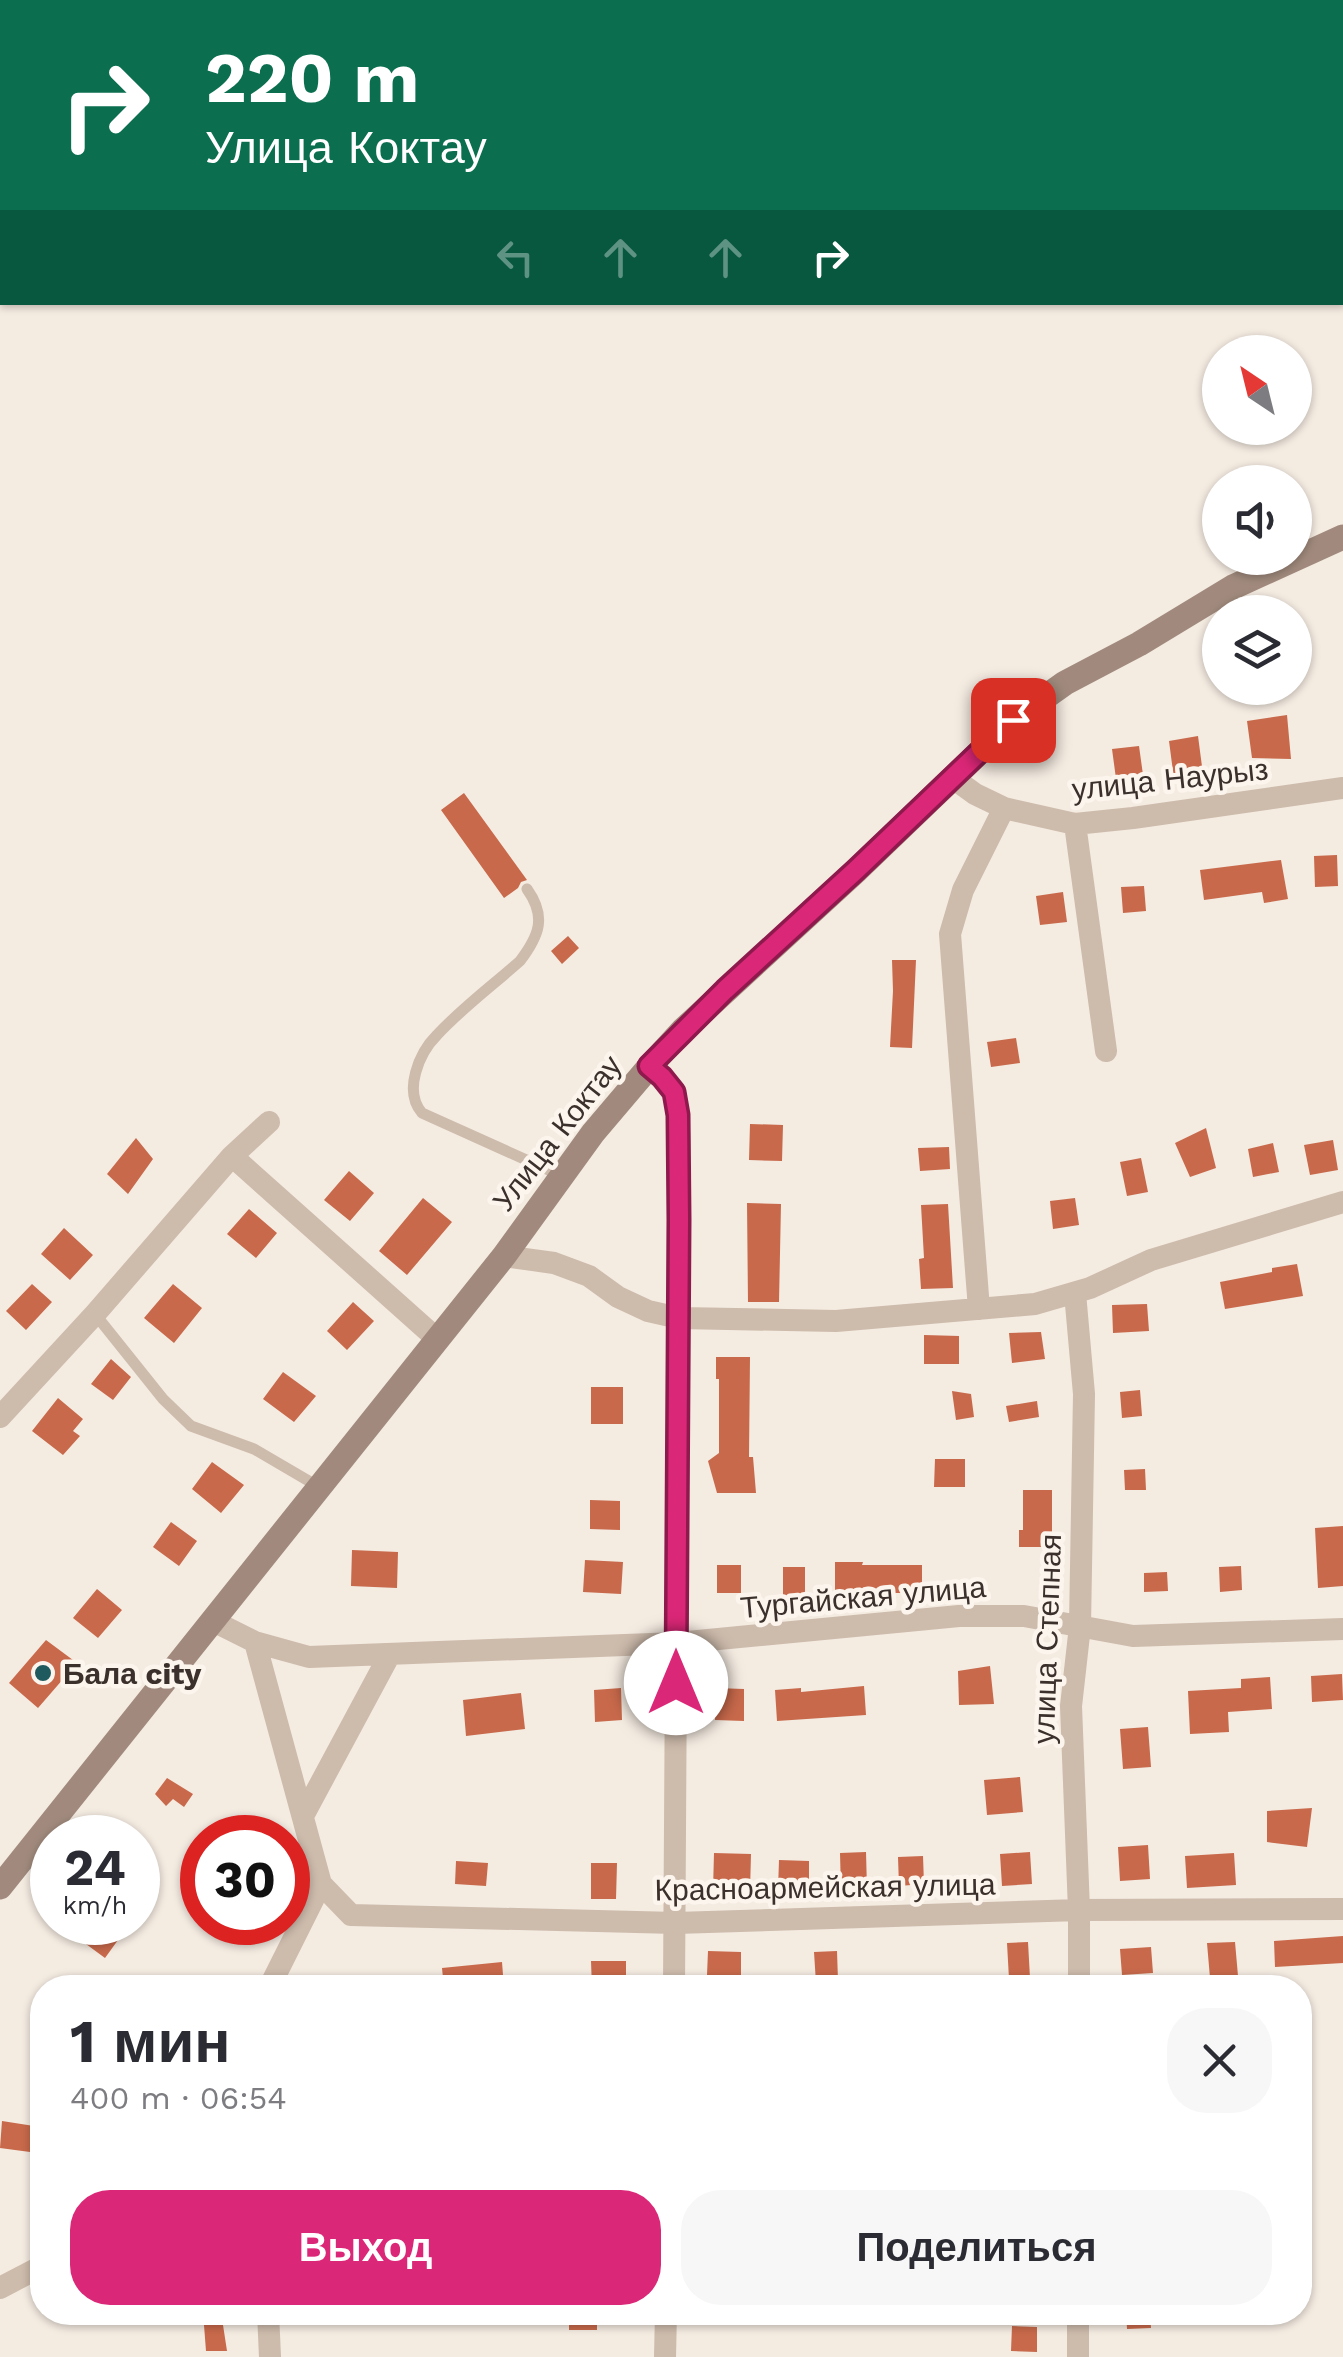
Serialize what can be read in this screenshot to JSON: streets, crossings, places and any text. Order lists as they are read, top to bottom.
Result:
{
  "streets": {
    "street": [
      "улица Наурыз",
      "Улица Коктау",
      "Тургайская улица",
      "улица Степная",
      "Красноармейская улица"
    ]
  },
  "crossings": [
    ["улица Наурыз", "Улица Коктау"],
    ["Улица Коктау", "Тургайская улица"],
    ["Тургайская улица", "улица Степная"],
    ["улица Степная", "Красноармейская улица"]
  ],
  "places": ["Бала city"],
  "north": "top left",
  "page": {
    "turn": ["220 m", "Улица Коктау"],
    "speed": "24 km/h",
    "limit": "30",
    "heading": ["1 мин", "400 m · 06:54"],
    "buttons": ["Выход", "Поделиться"]
  }
}
